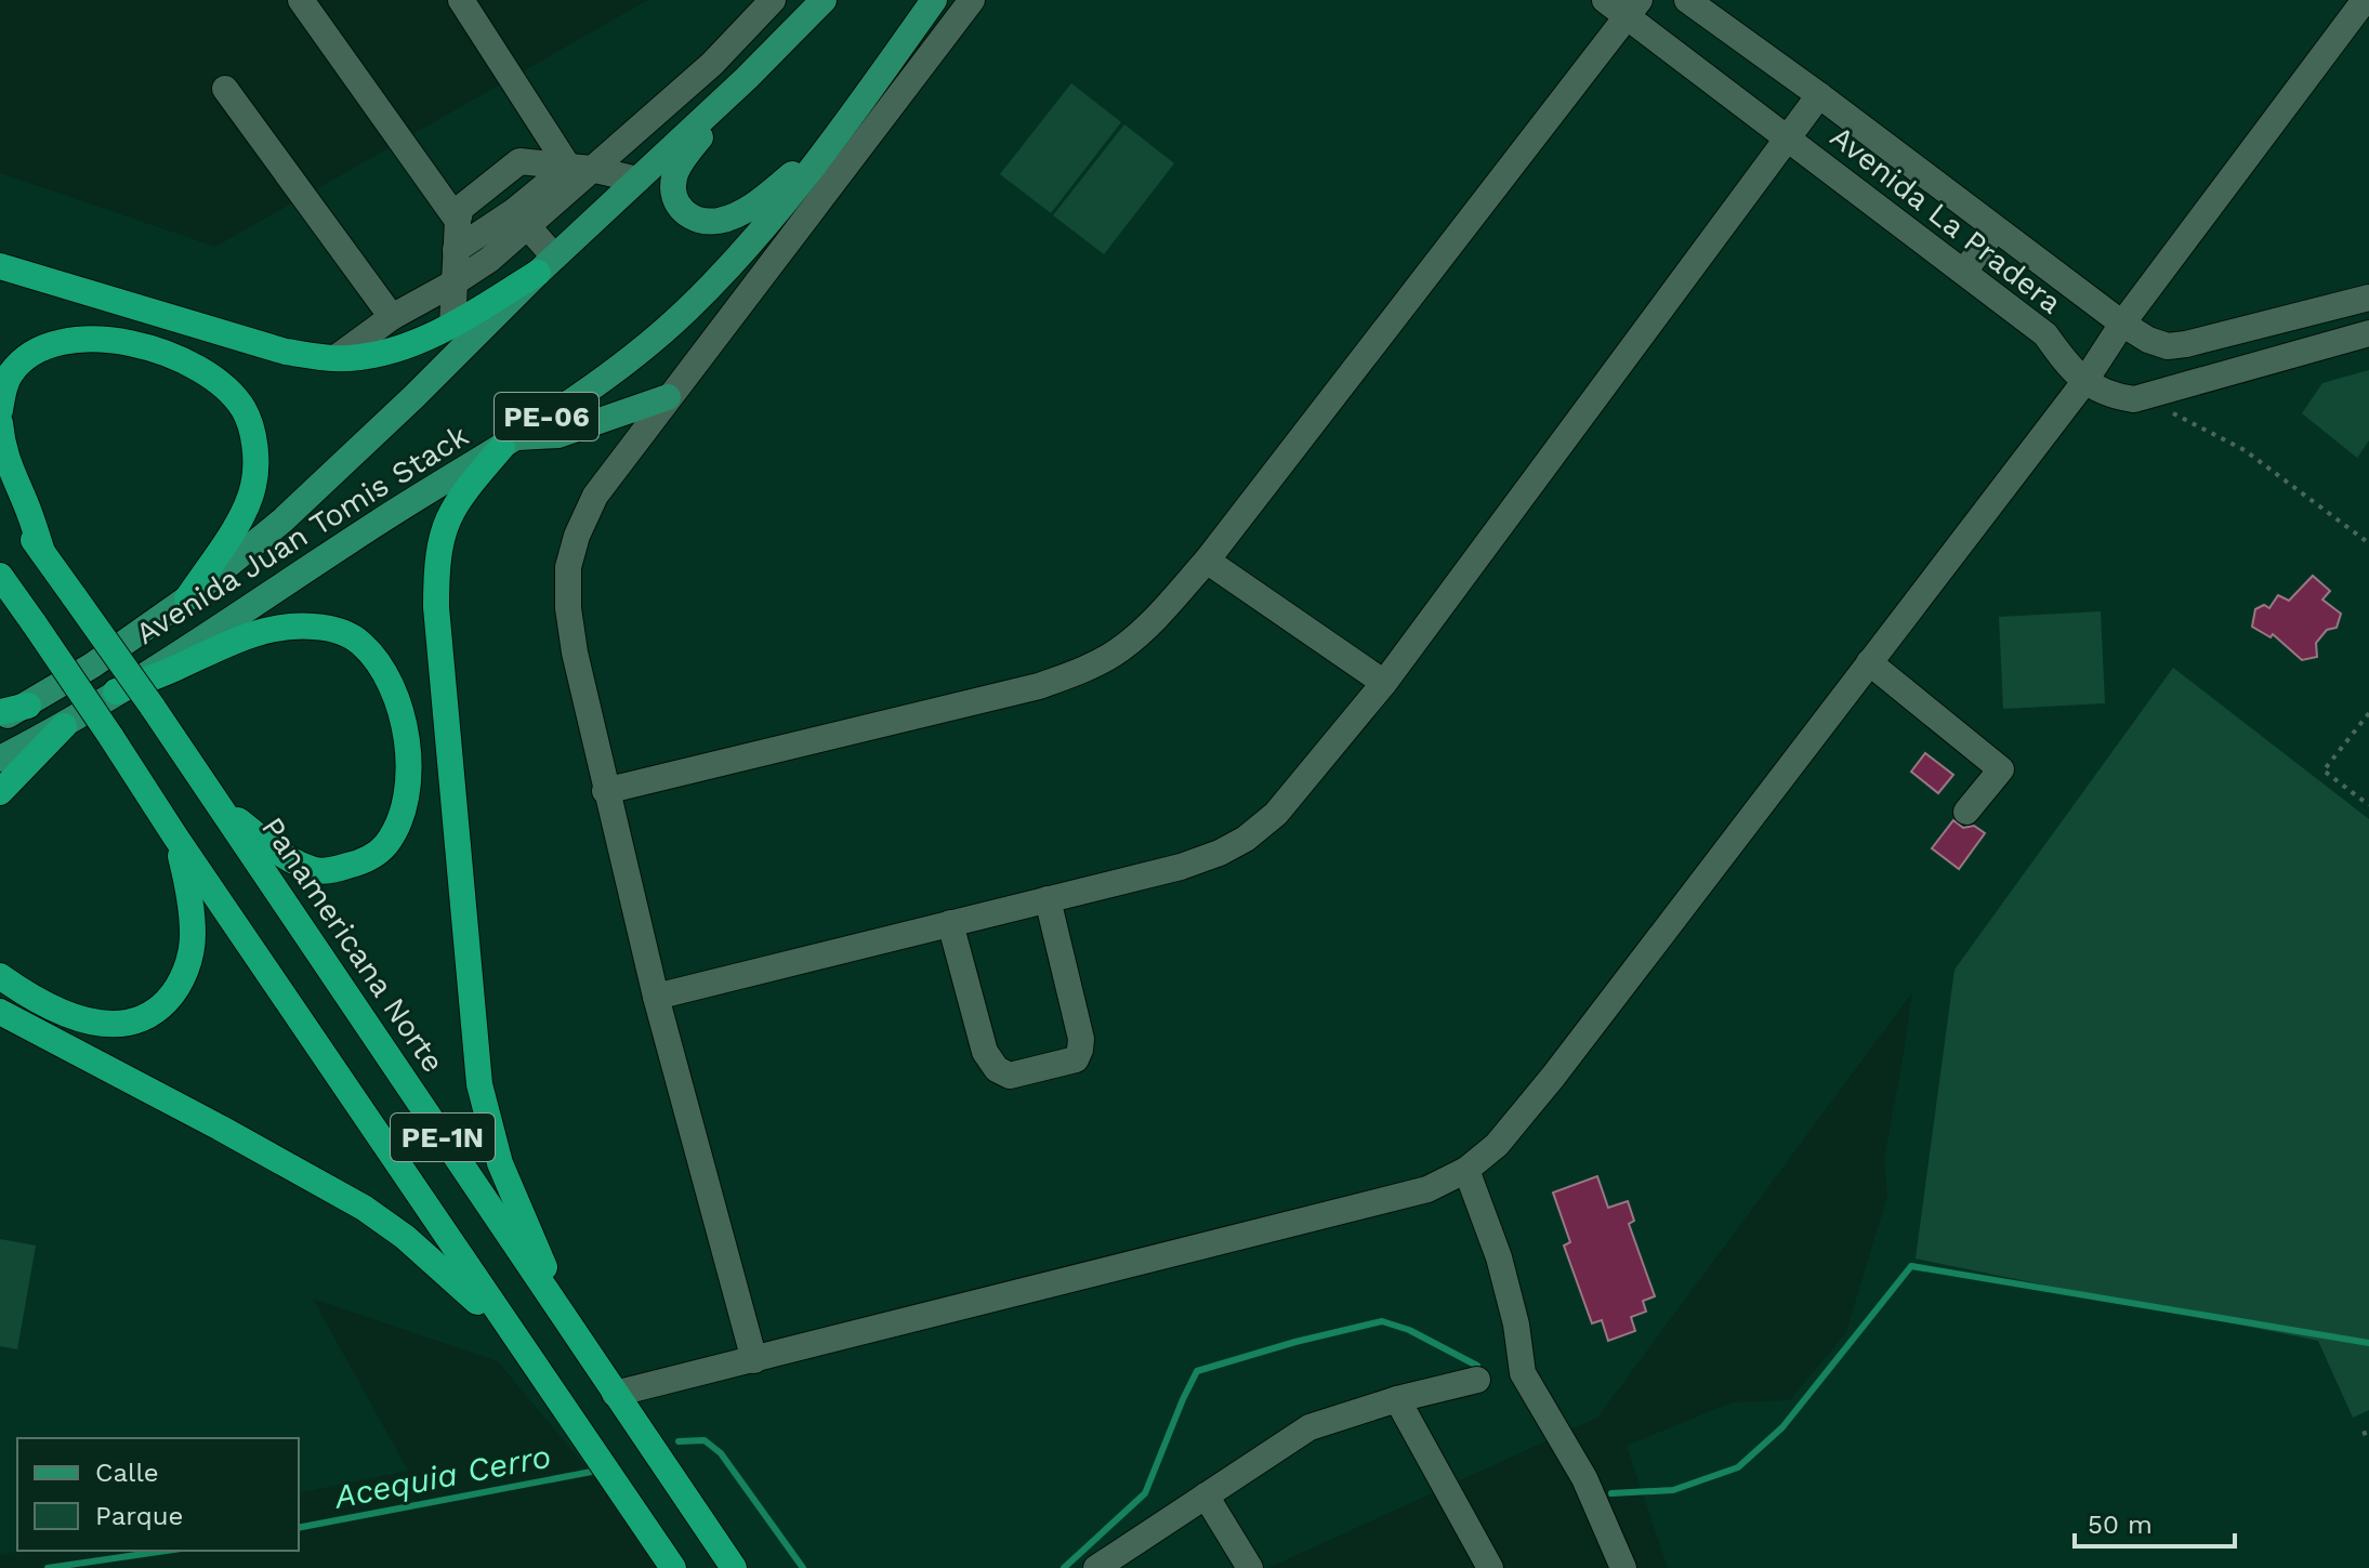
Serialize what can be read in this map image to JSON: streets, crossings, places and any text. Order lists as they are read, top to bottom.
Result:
{
  "streets": {
    "highway": ["Panamericana Norte", "PE-1N"],
    "main road": ["PE-06", "Avenida Juan Tomis Stack"],
    "street": ["Avenida La Pradera"]
  },
  "water": ["Acequia Cerro"],
  "legend": ["Calle", "Parque"],
  "scale_bar": "50 m"
}
